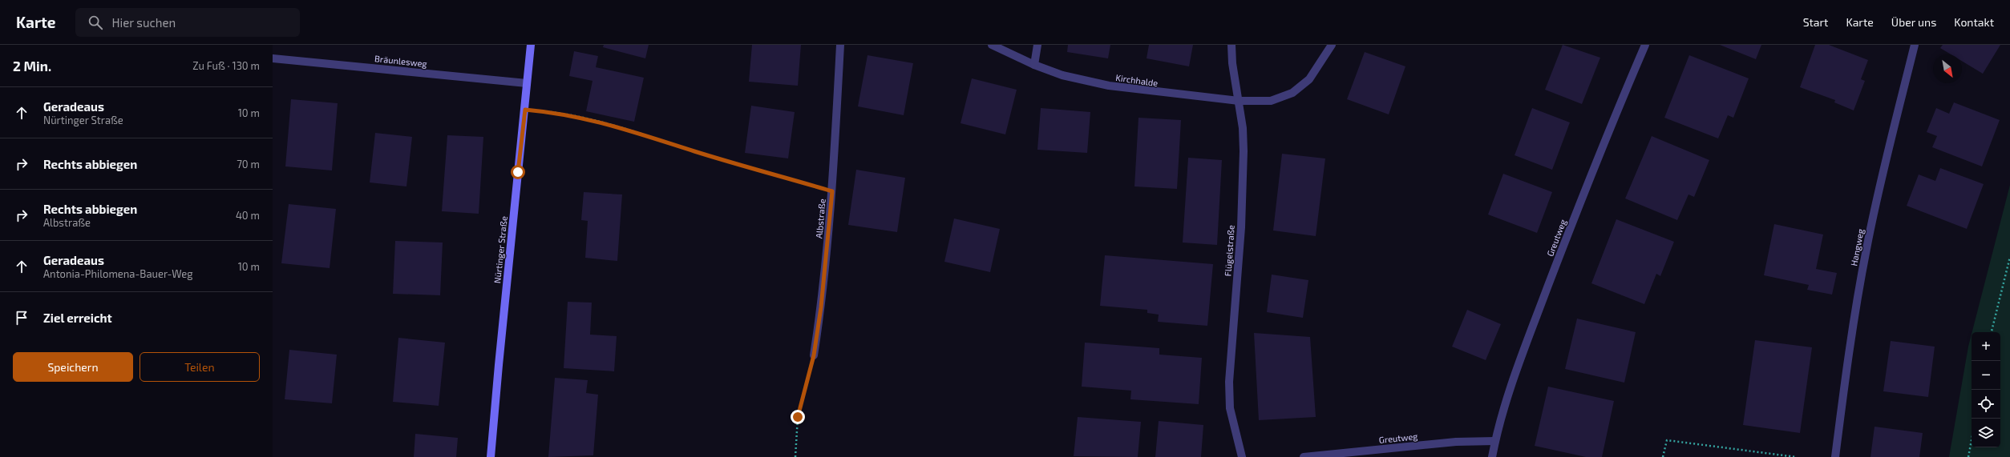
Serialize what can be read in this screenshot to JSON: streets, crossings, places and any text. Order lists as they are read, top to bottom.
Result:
{
  "streets": {
    "street": [
      "Bräunlesweg",
      "Kirchhalde",
      "Albstraße",
      "Greutweg",
      "Hangweg",
      "Nürtinger Straße",
      "Flügelstraße"
    ]
  },
  "crossings": [
    ["Bräunlesweg", "Nürtinger Straße"],
    ["Kirchhalde", "Flügelstraße"]
  ],
  "north": "bottom right",
  "page": {
    "header": "Karte",
    "search": "Hier suchen",
    "nav": [
      "Start",
      "Karte",
      "Über uns",
      "Kontakt"
    ],
    "heading": ["2 Min.", "Zu Fuß · 130 m"],
    "list": [
      ["Geradeaus", "Nürtinger Straße", "10 m"],
      ["Rechts abbiegen", "70 m"],
      ["Rechts abbiegen", "Albstraße", "40 m"],
      ["Geradeaus", "Antonia-Philomena-Bauer-Weg", "10 m"],
      "Ziel erreicht"
    ],
    "map_buttons": ["+", "−"],
    "buttons": ["Speichern", "Teilen"]
  }
}
